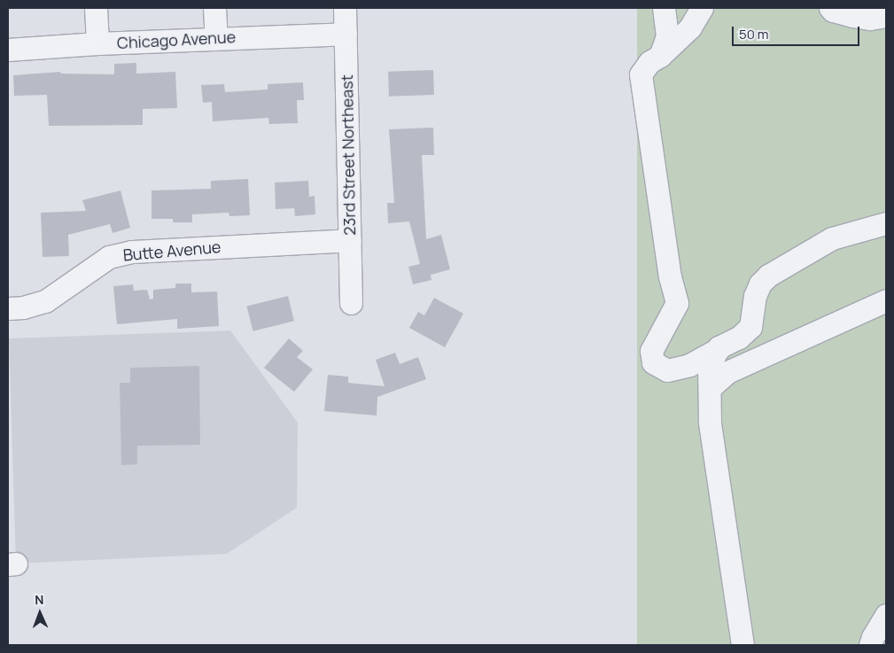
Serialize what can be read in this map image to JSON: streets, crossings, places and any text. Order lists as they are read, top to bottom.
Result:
{
  "streets": {
    "street": ["Chicago Avenue", "23rd Street Northeast", "Butte Avenue"]
  },
  "crossings": [
    ["Chicago Avenue", "23rd Street Northeast"],
    ["23rd Street Northeast", "Butte Avenue"]
  ],
  "scale_bar": "50 m",
  "north": "top"
}
